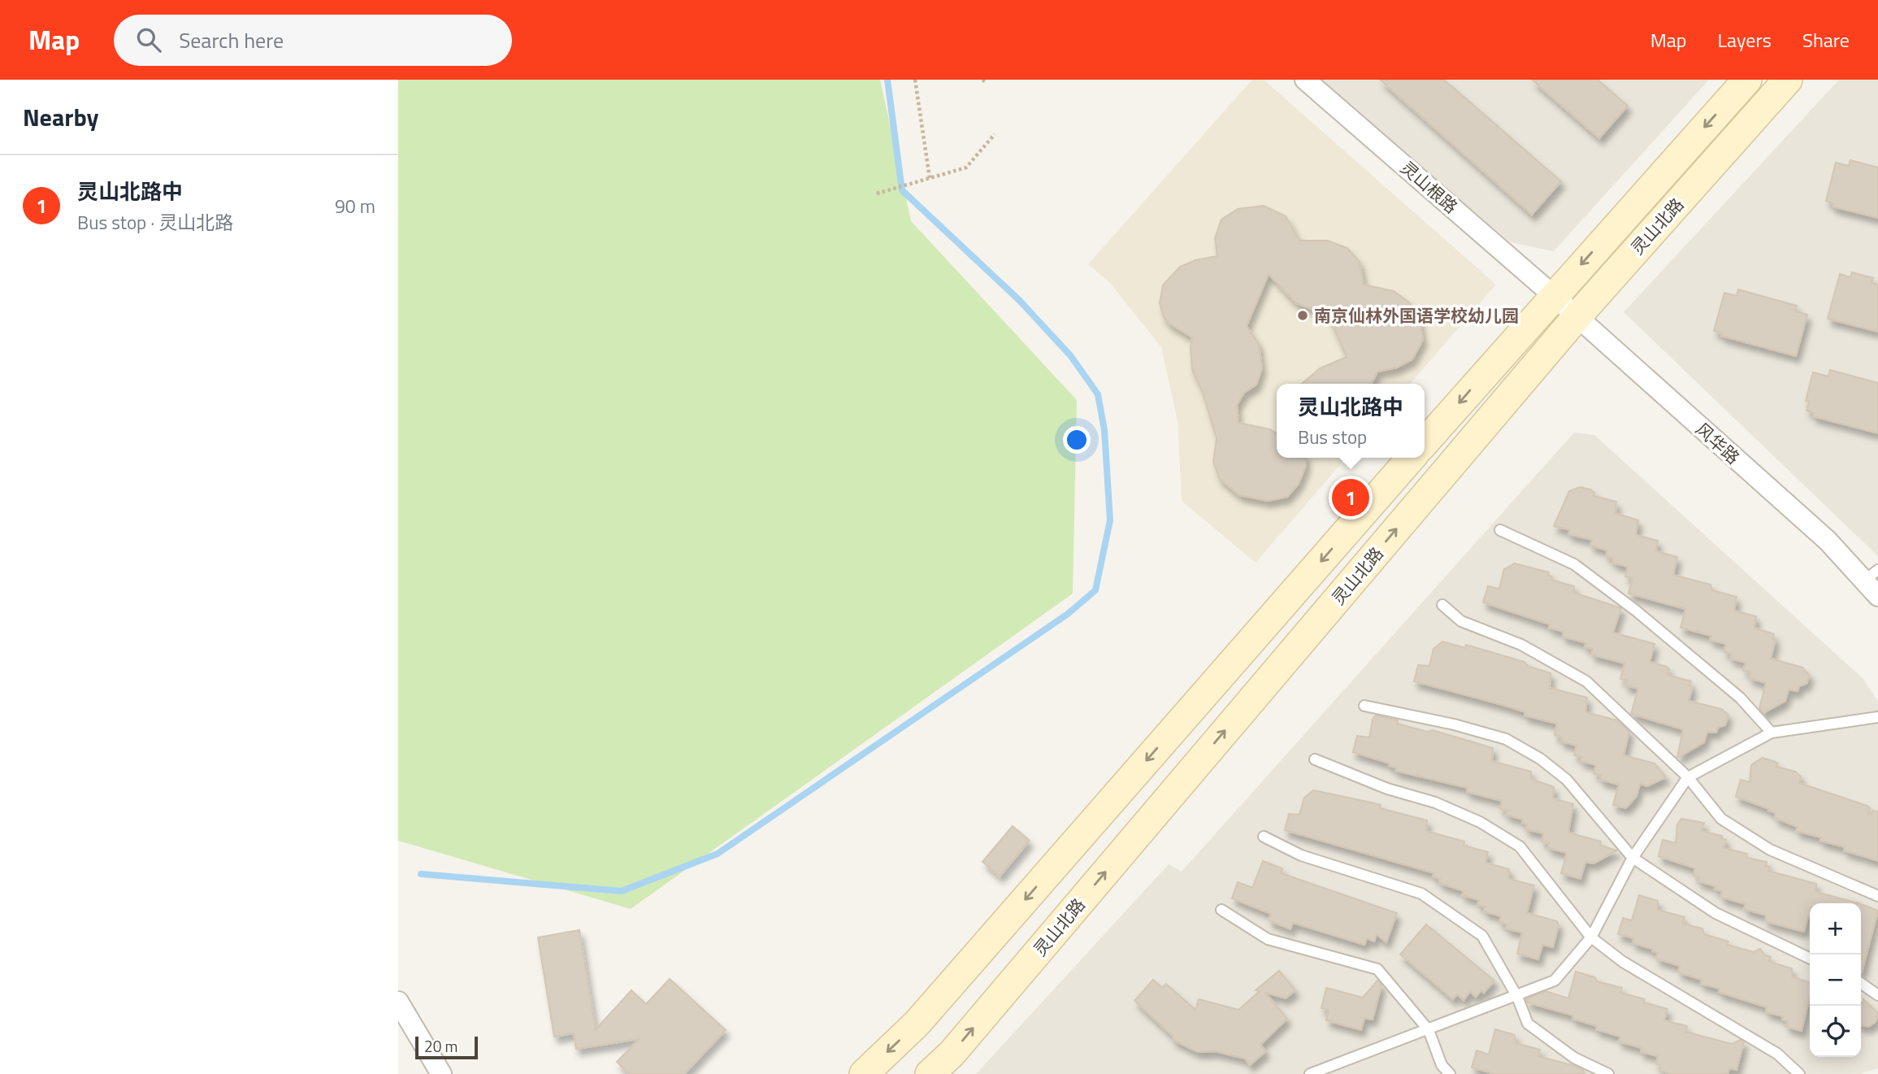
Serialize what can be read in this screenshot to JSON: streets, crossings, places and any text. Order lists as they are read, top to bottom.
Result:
{
  "streets": {
    "main road": ["灵山北路"],
    "street": ["灵山根路", "风华路"]
  },
  "crossings": [
    ["灵山根路", "灵山北路"],
    ["灵山根路", "风华路"],
    ["灵山北路", "风华路"]
  ],
  "places": ["南京仙林外国语学校幼儿园"],
  "scale_bar": "20 m",
  "page": {
    "header": "Map",
    "search": "Search here",
    "nav": ["Map", "Layers", "Share"],
    "heading": "Nearby",
    "list": [
      {
        "mark": "1",
        "name": "灵山北路中",
        "note": "Bus stop · 灵山北路",
        "value": "90 m"
      }
    ],
    "popup": ["灵山北路中", "Bus stop"],
    "pins": "1",
    "map_buttons": ["+", "−"],
    "scale": "20 m"
  }
}
